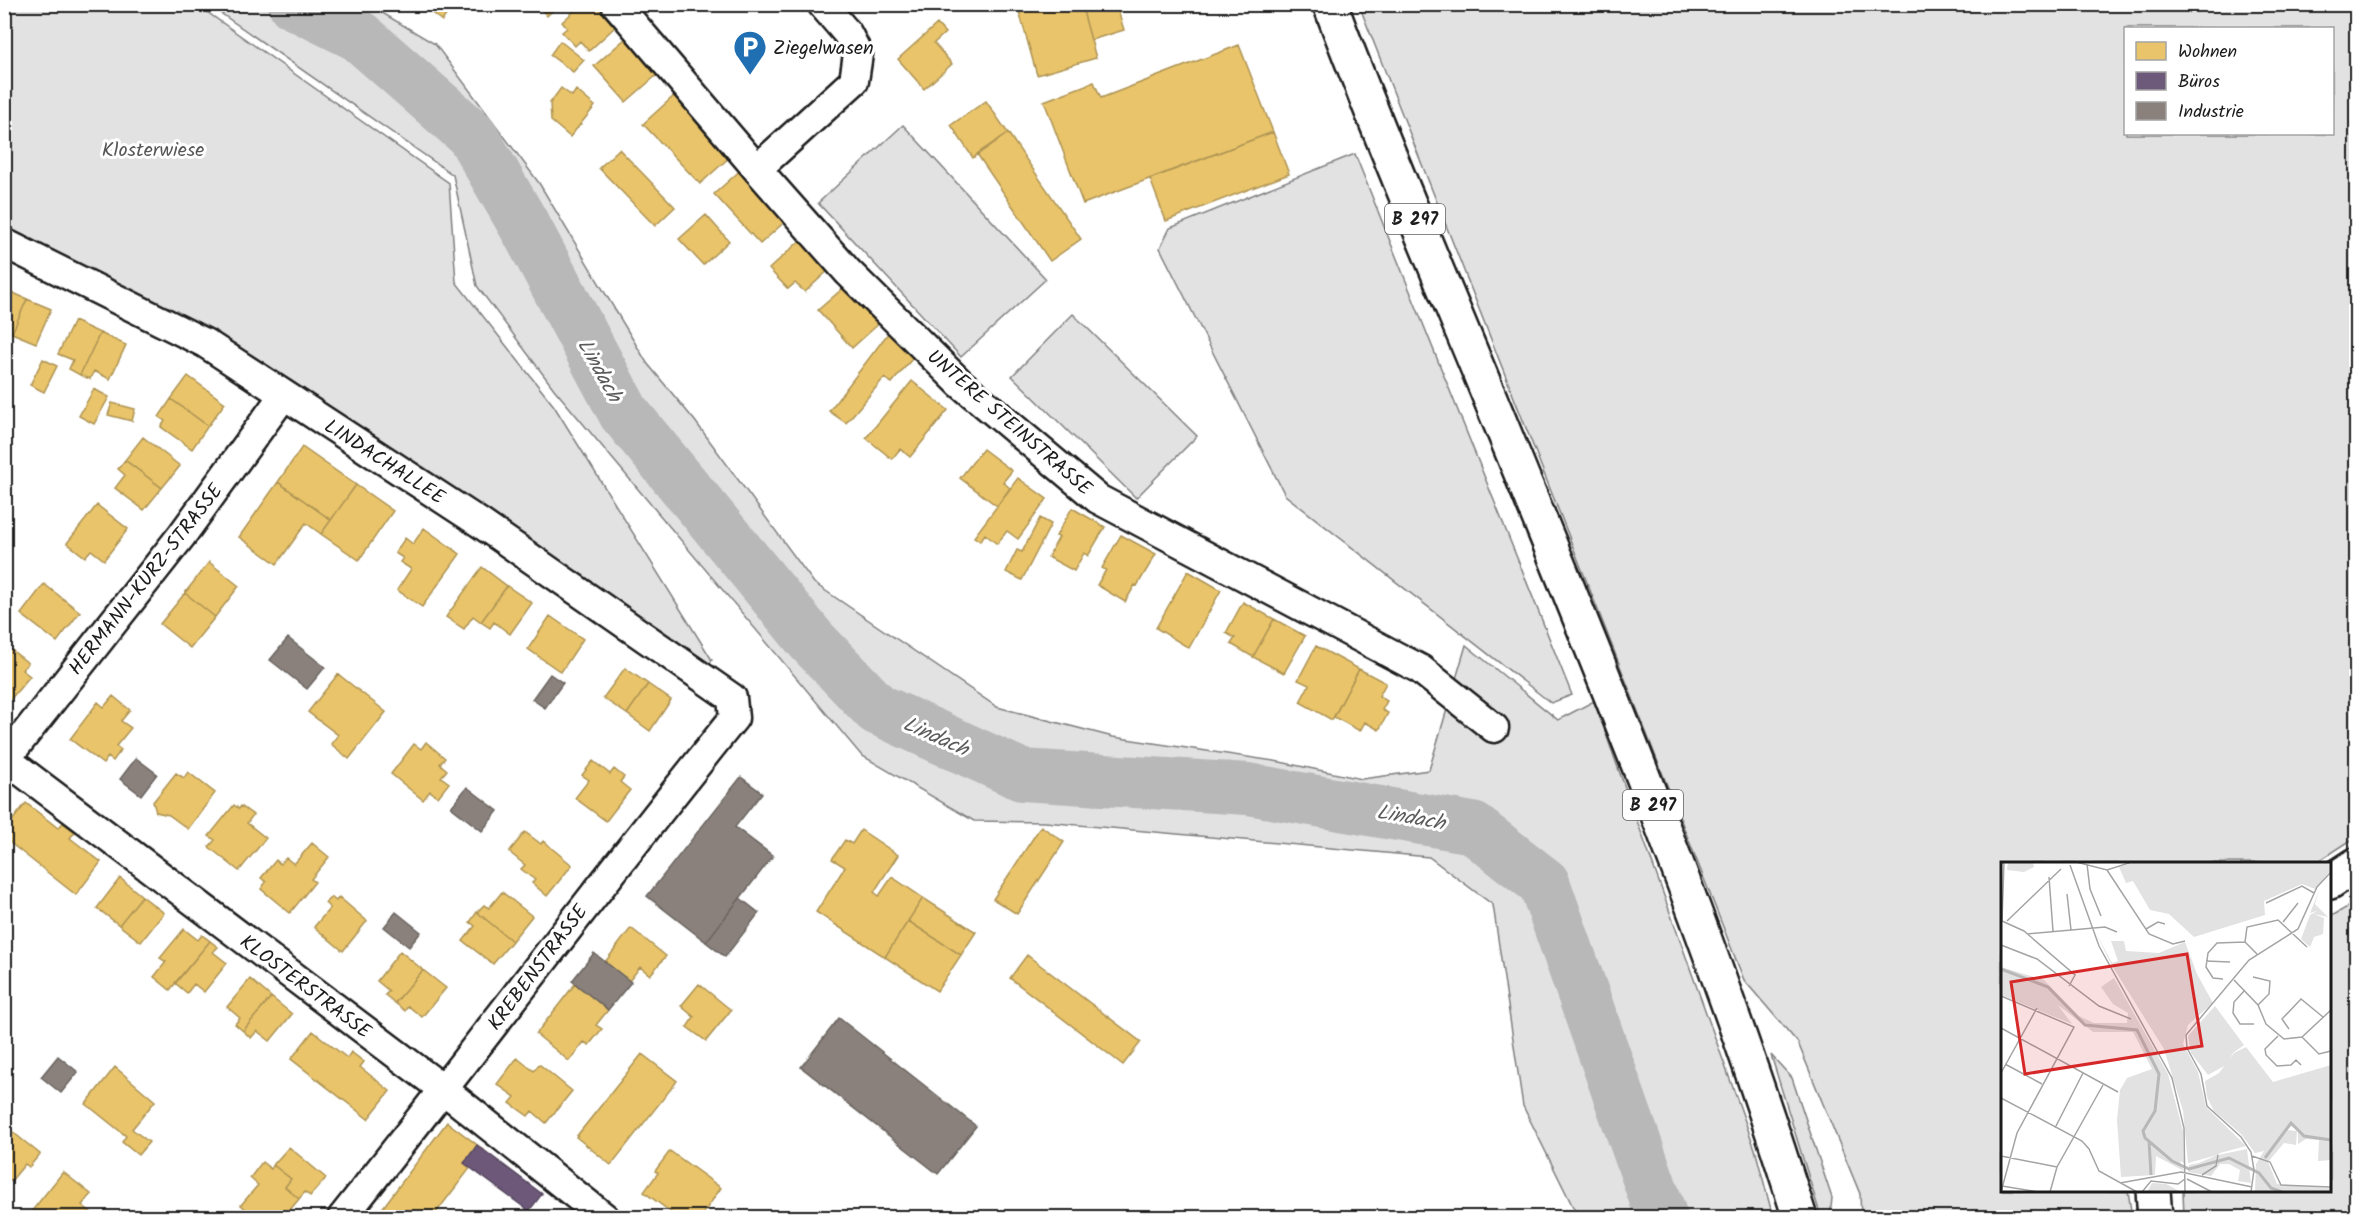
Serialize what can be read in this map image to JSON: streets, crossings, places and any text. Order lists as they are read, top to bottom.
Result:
{
  "streets": {
    "main road": ["B 297"],
    "street": [
      "UNTERE STEINSTRASSE",
      "LINDACHALLEE",
      "HERMANN-KURZ-STRASSE",
      "KREBENSTRASSE",
      "KLOSTERSTRASSE"
    ]
  },
  "crossings": [
    ["LINDACHALLEE", "HERMANN-KURZ-STRASSE"],
    ["LINDACHALLEE", "KREBENSTRASSE"],
    ["HERMANN-KURZ-STRASSE", "KLOSTERSTRASSE"],
    ["KREBENSTRASSE", "KLOSTERSTRASSE"]
  ],
  "water": ["Lindach"],
  "parks": ["Klosterwiese"],
  "places": {
    "parking": ["Ziegelwasen"]
  },
  "legend": ["Wohnen", "Büros", "Industrie"]
}
